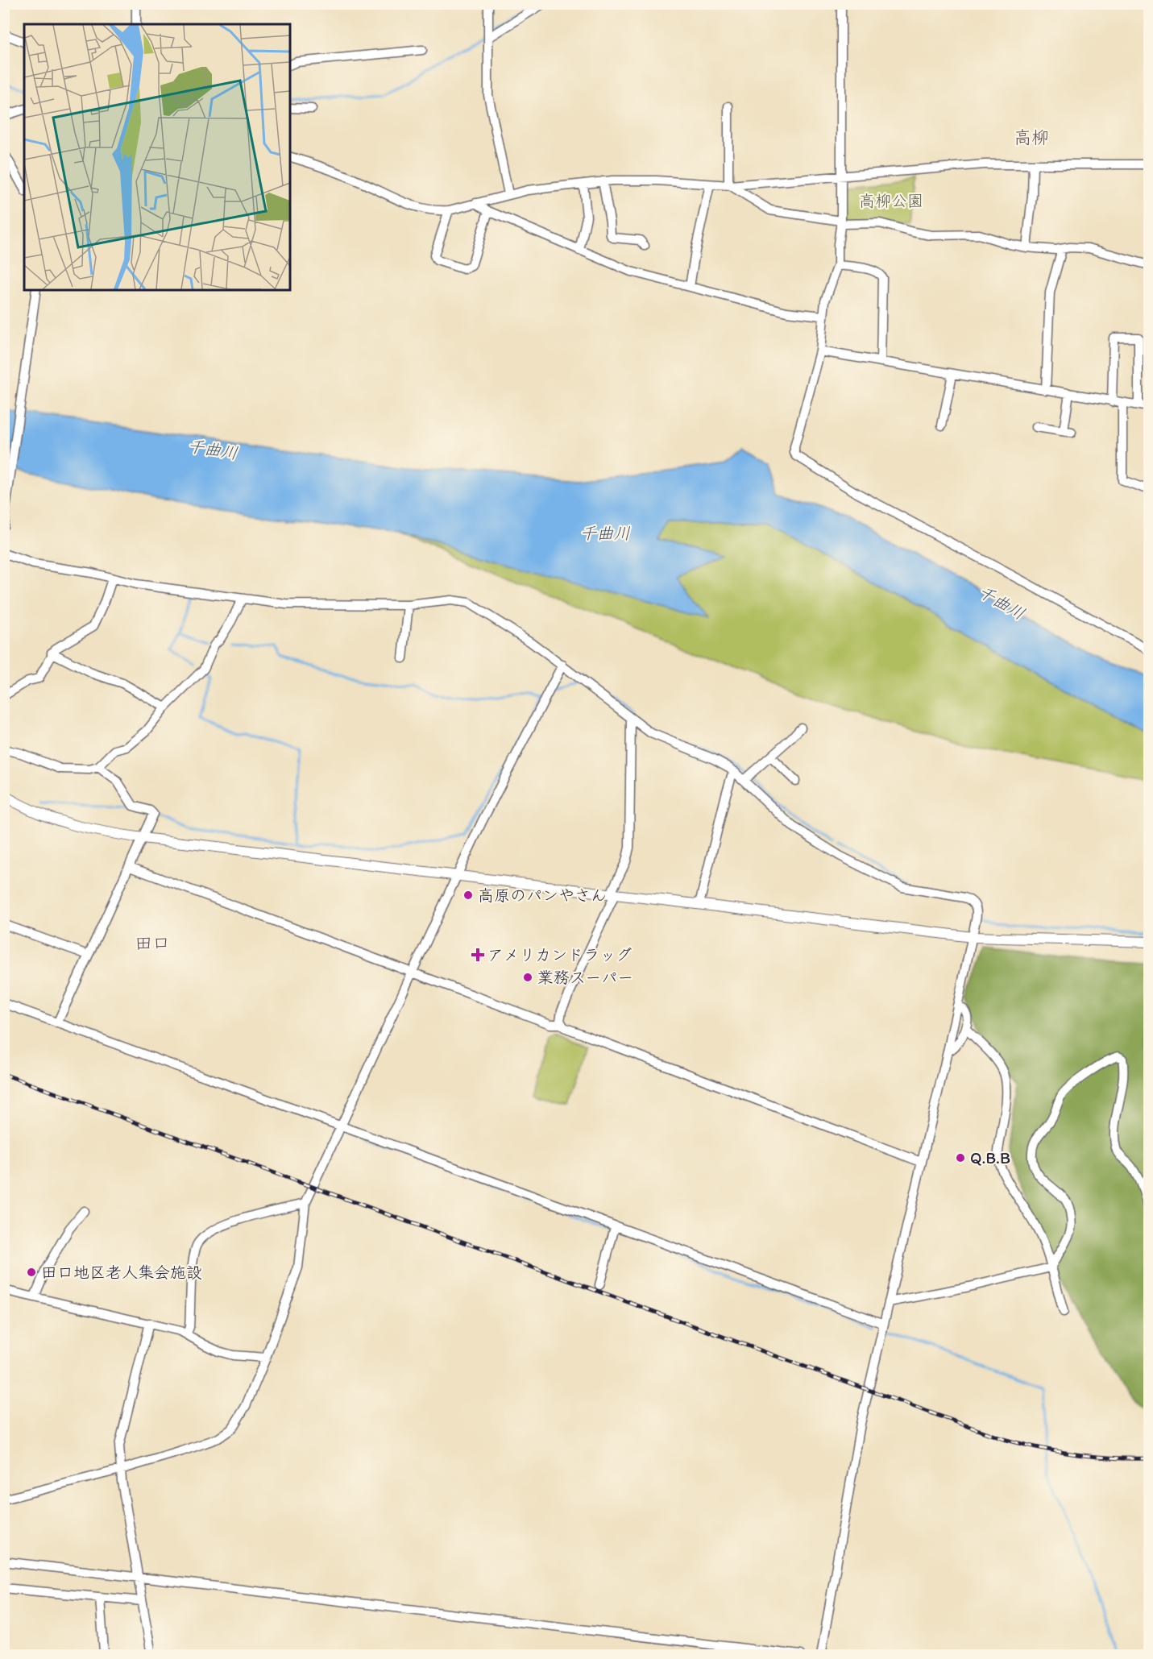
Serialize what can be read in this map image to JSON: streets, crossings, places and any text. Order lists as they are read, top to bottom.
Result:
{
  "districts": ["高柳", "田口"],
  "water": ["千曲川"],
  "parks": ["高柳公園"],
  "places": {
    "other": [
      "高原のパンやさん",
      "業務スーパー",
      "Q.B.B",
      "田口地区老人集会施設"
    ],
    "health": ["アメリカンドラッグ"]
  }
}
